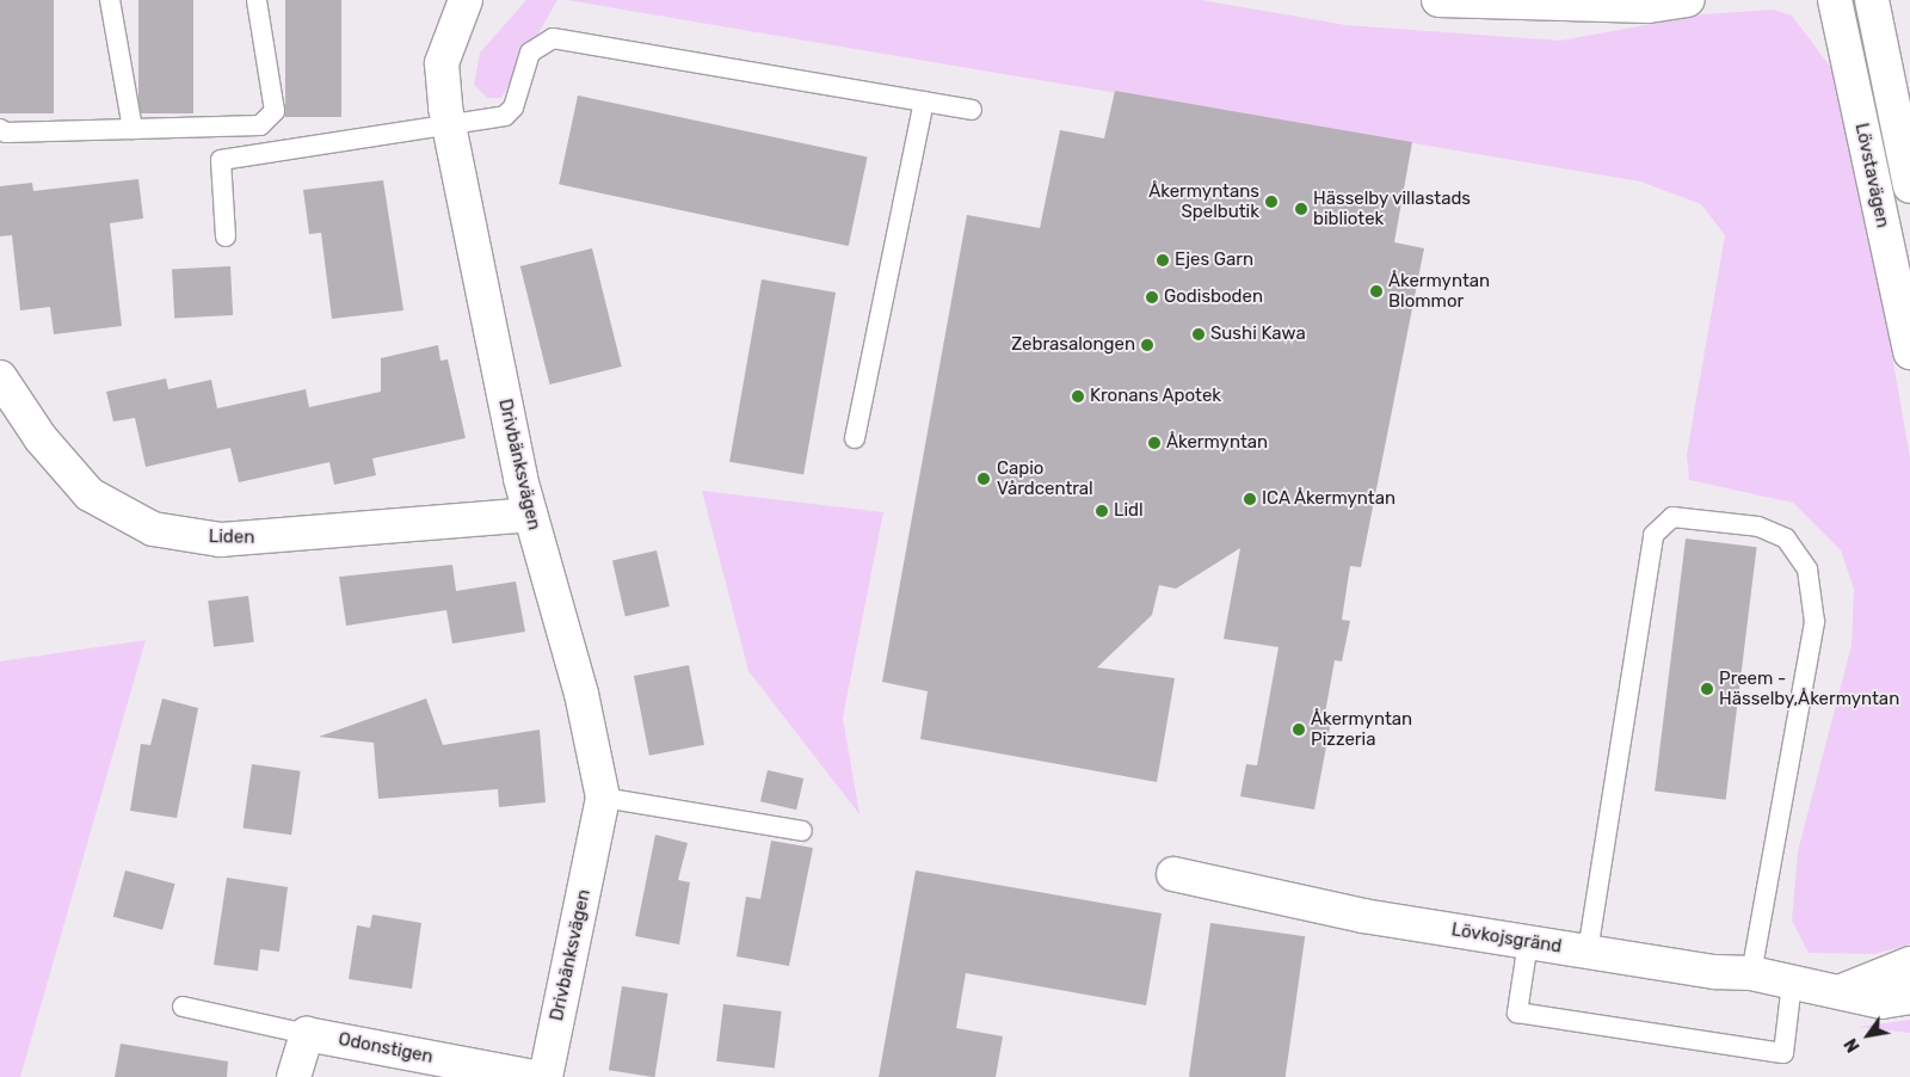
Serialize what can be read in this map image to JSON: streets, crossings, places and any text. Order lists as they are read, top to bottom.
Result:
{
  "streets": {
    "street": [
      "Lövstavägen",
      "Drivbänksvägen",
      "Liden",
      "Lövkojsgränd",
      "Odonstigen"
    ]
  },
  "crossings": [
    ["Drivbänksvägen", "Liden"]
  ],
  "places": [
    "Åkermyntans Spelbutik",
    "Hässelby villastads bibliotek",
    "Ejes Garn",
    "Åkermyntan Blommor",
    "Godisboden",
    "Sushi Kawa",
    "Zebrasalongen",
    "Kronans Apotek",
    "Åkermyntan",
    "Capio Vårdcentral",
    "ICA Åkermyntan",
    "Lidl",
    "Preem - Hässelby,Åkermyntan",
    "Åkermyntan Pizzeria"
  ],
  "north": "bottom left"
}
